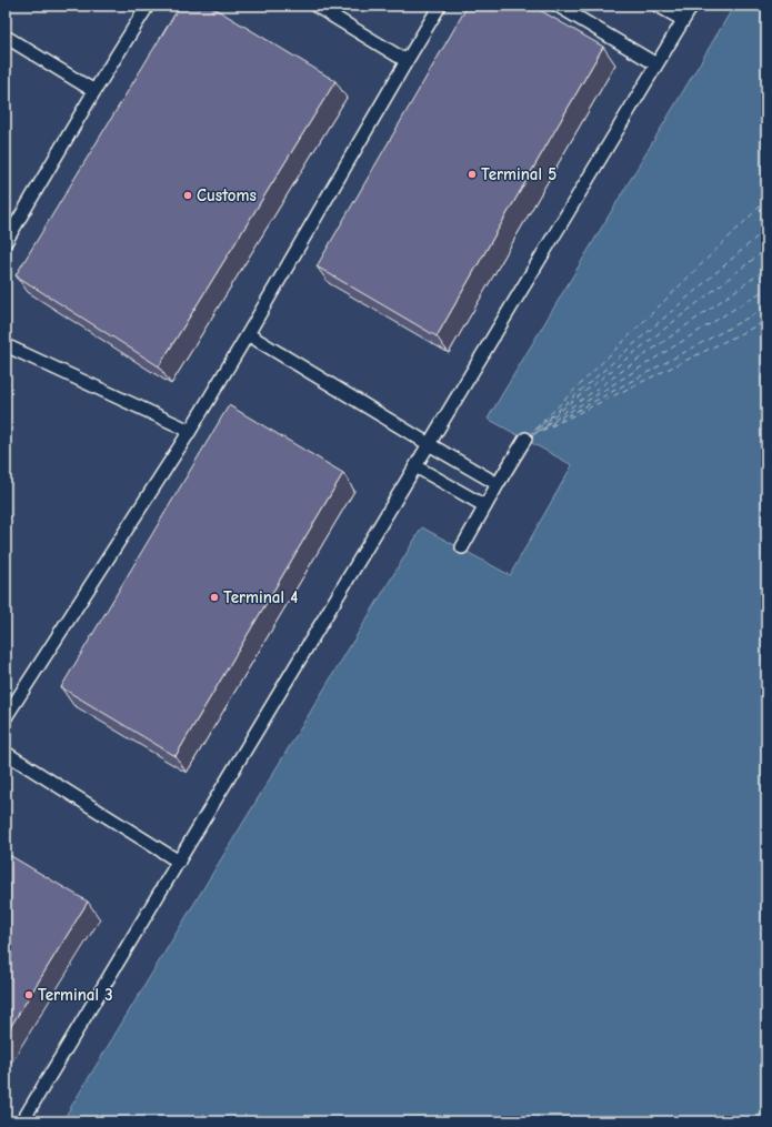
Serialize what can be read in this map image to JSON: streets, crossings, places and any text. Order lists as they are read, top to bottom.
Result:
{
  "places": [
    "Terminal 5",
    "Customs",
    "Terminal 4",
    "Terminal 3"
  ]
}
